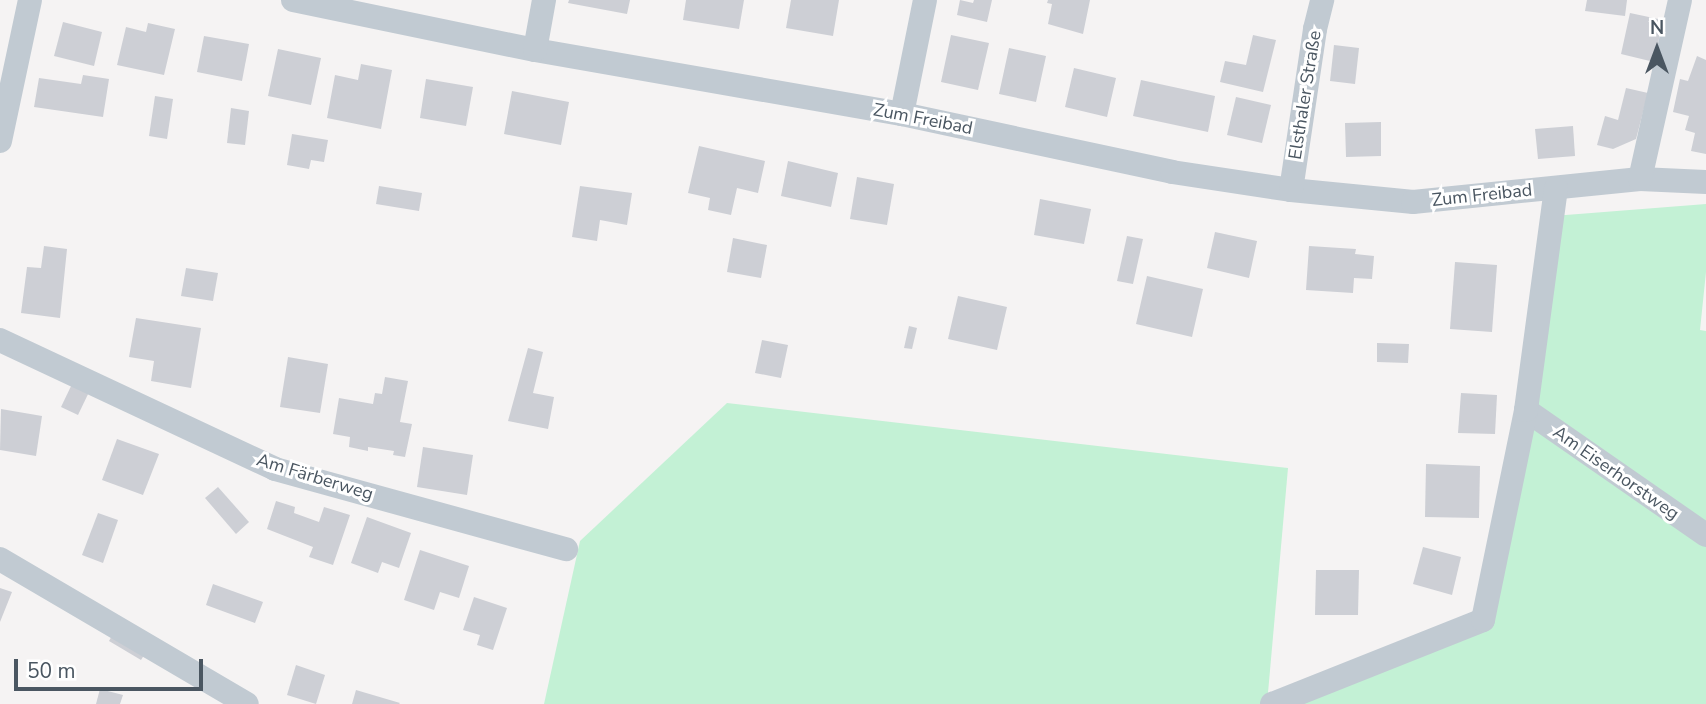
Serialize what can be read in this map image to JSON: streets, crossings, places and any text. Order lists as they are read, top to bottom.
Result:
{
  "streets": {
    "street": [
      "Elsthaler Straße",
      "Zum Freibad",
      "Am Eiserhorstweg",
      "Am Färberweg"
    ]
  },
  "crossings": [
    ["Elsthaler Straße", "Zum Freibad"],
    ["Zum Freibad", "Am Eiserhorstweg"]
  ],
  "scale_bar": "50 m",
  "north": "top"
}
